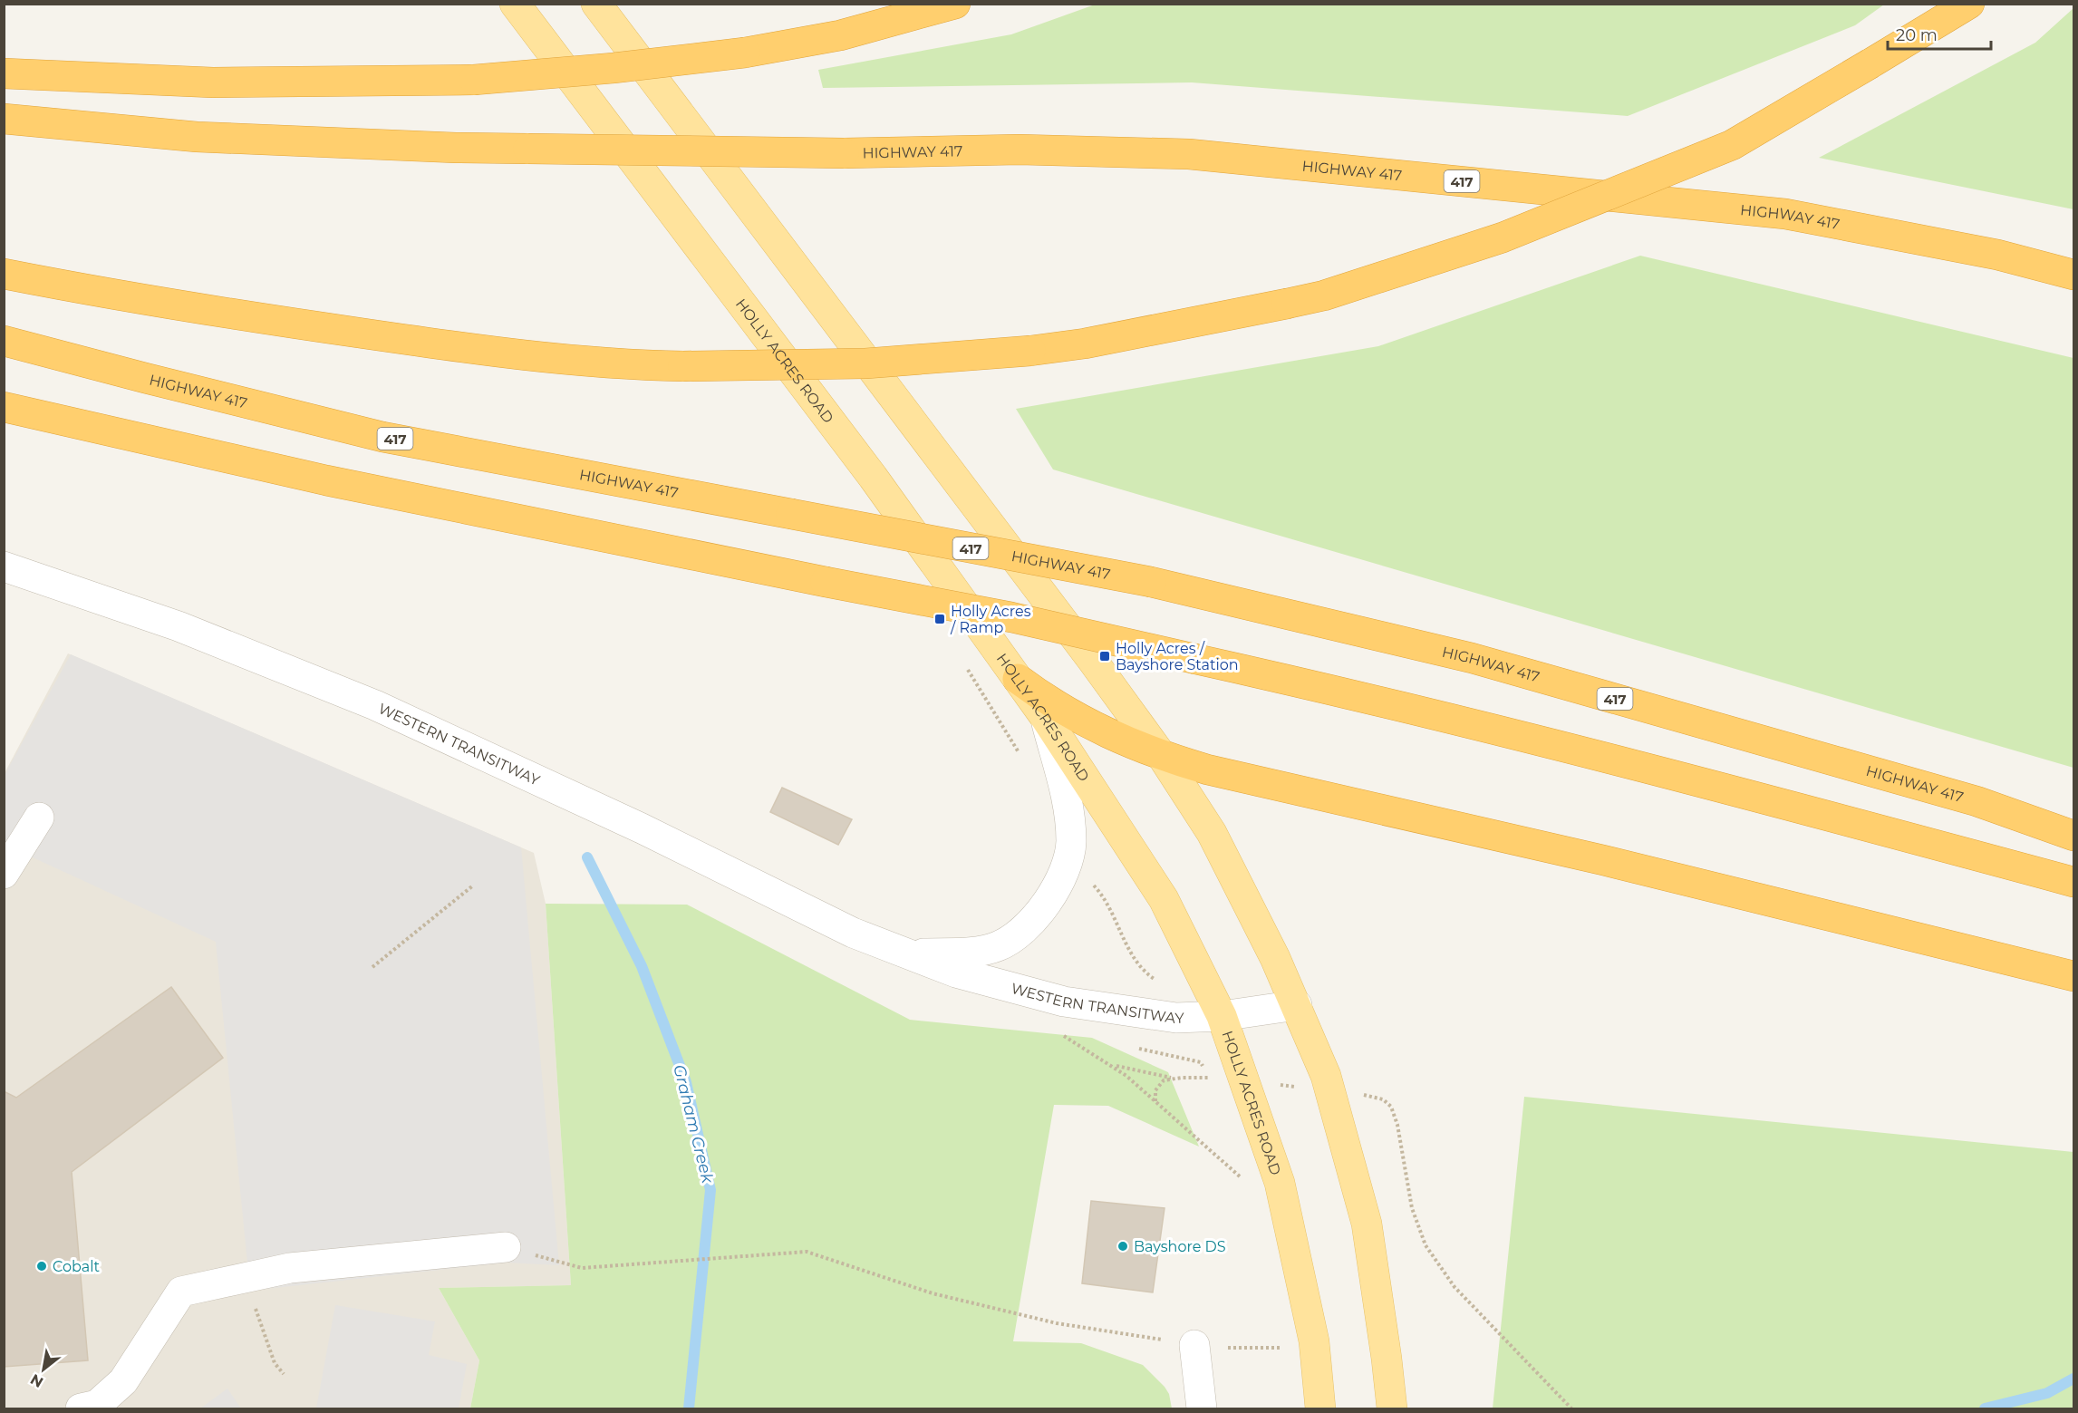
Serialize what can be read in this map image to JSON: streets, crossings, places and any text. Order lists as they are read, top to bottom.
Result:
{
  "streets": {
    "highway": ["HIGHWAY 417", "417"],
    "main road": ["HOLLY ACRES ROAD"],
    "street": ["WESTERN TRANSITWAY"]
  },
  "crossings": [
    ["HOLLY ACRES ROAD", "WESTERN TRANSITWAY"]
  ],
  "water": ["Graham Creek"],
  "places": {
    "transit": ["Holly Acres / Ramp", "Holly Acres / Bayshore Station"],
    "other": ["Bayshore DS", "Cobalt"]
  },
  "scale_bar": "20 m",
  "north": "bottom left"
}
